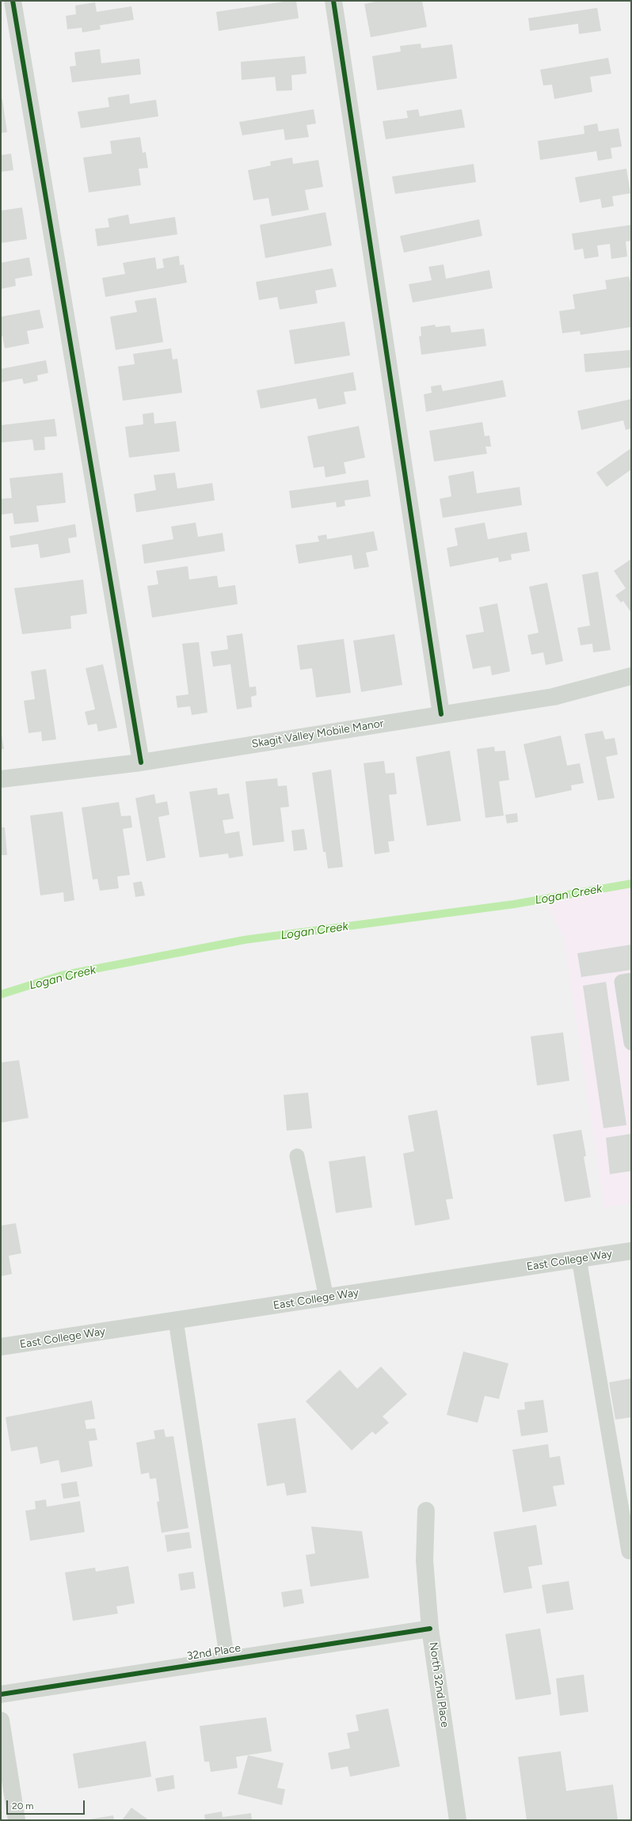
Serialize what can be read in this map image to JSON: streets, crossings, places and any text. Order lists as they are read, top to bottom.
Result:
{
  "streets": {
    "main road": ["East College Way"],
    "street": ["Skagit Valley Mobile Manor", "32nd Place", "North 32nd Place"]
  },
  "crossings": [
    ["32nd Place", "North 32nd Place"]
  ],
  "water": ["Logan Creek"],
  "scale_bar": "20 m"
}
